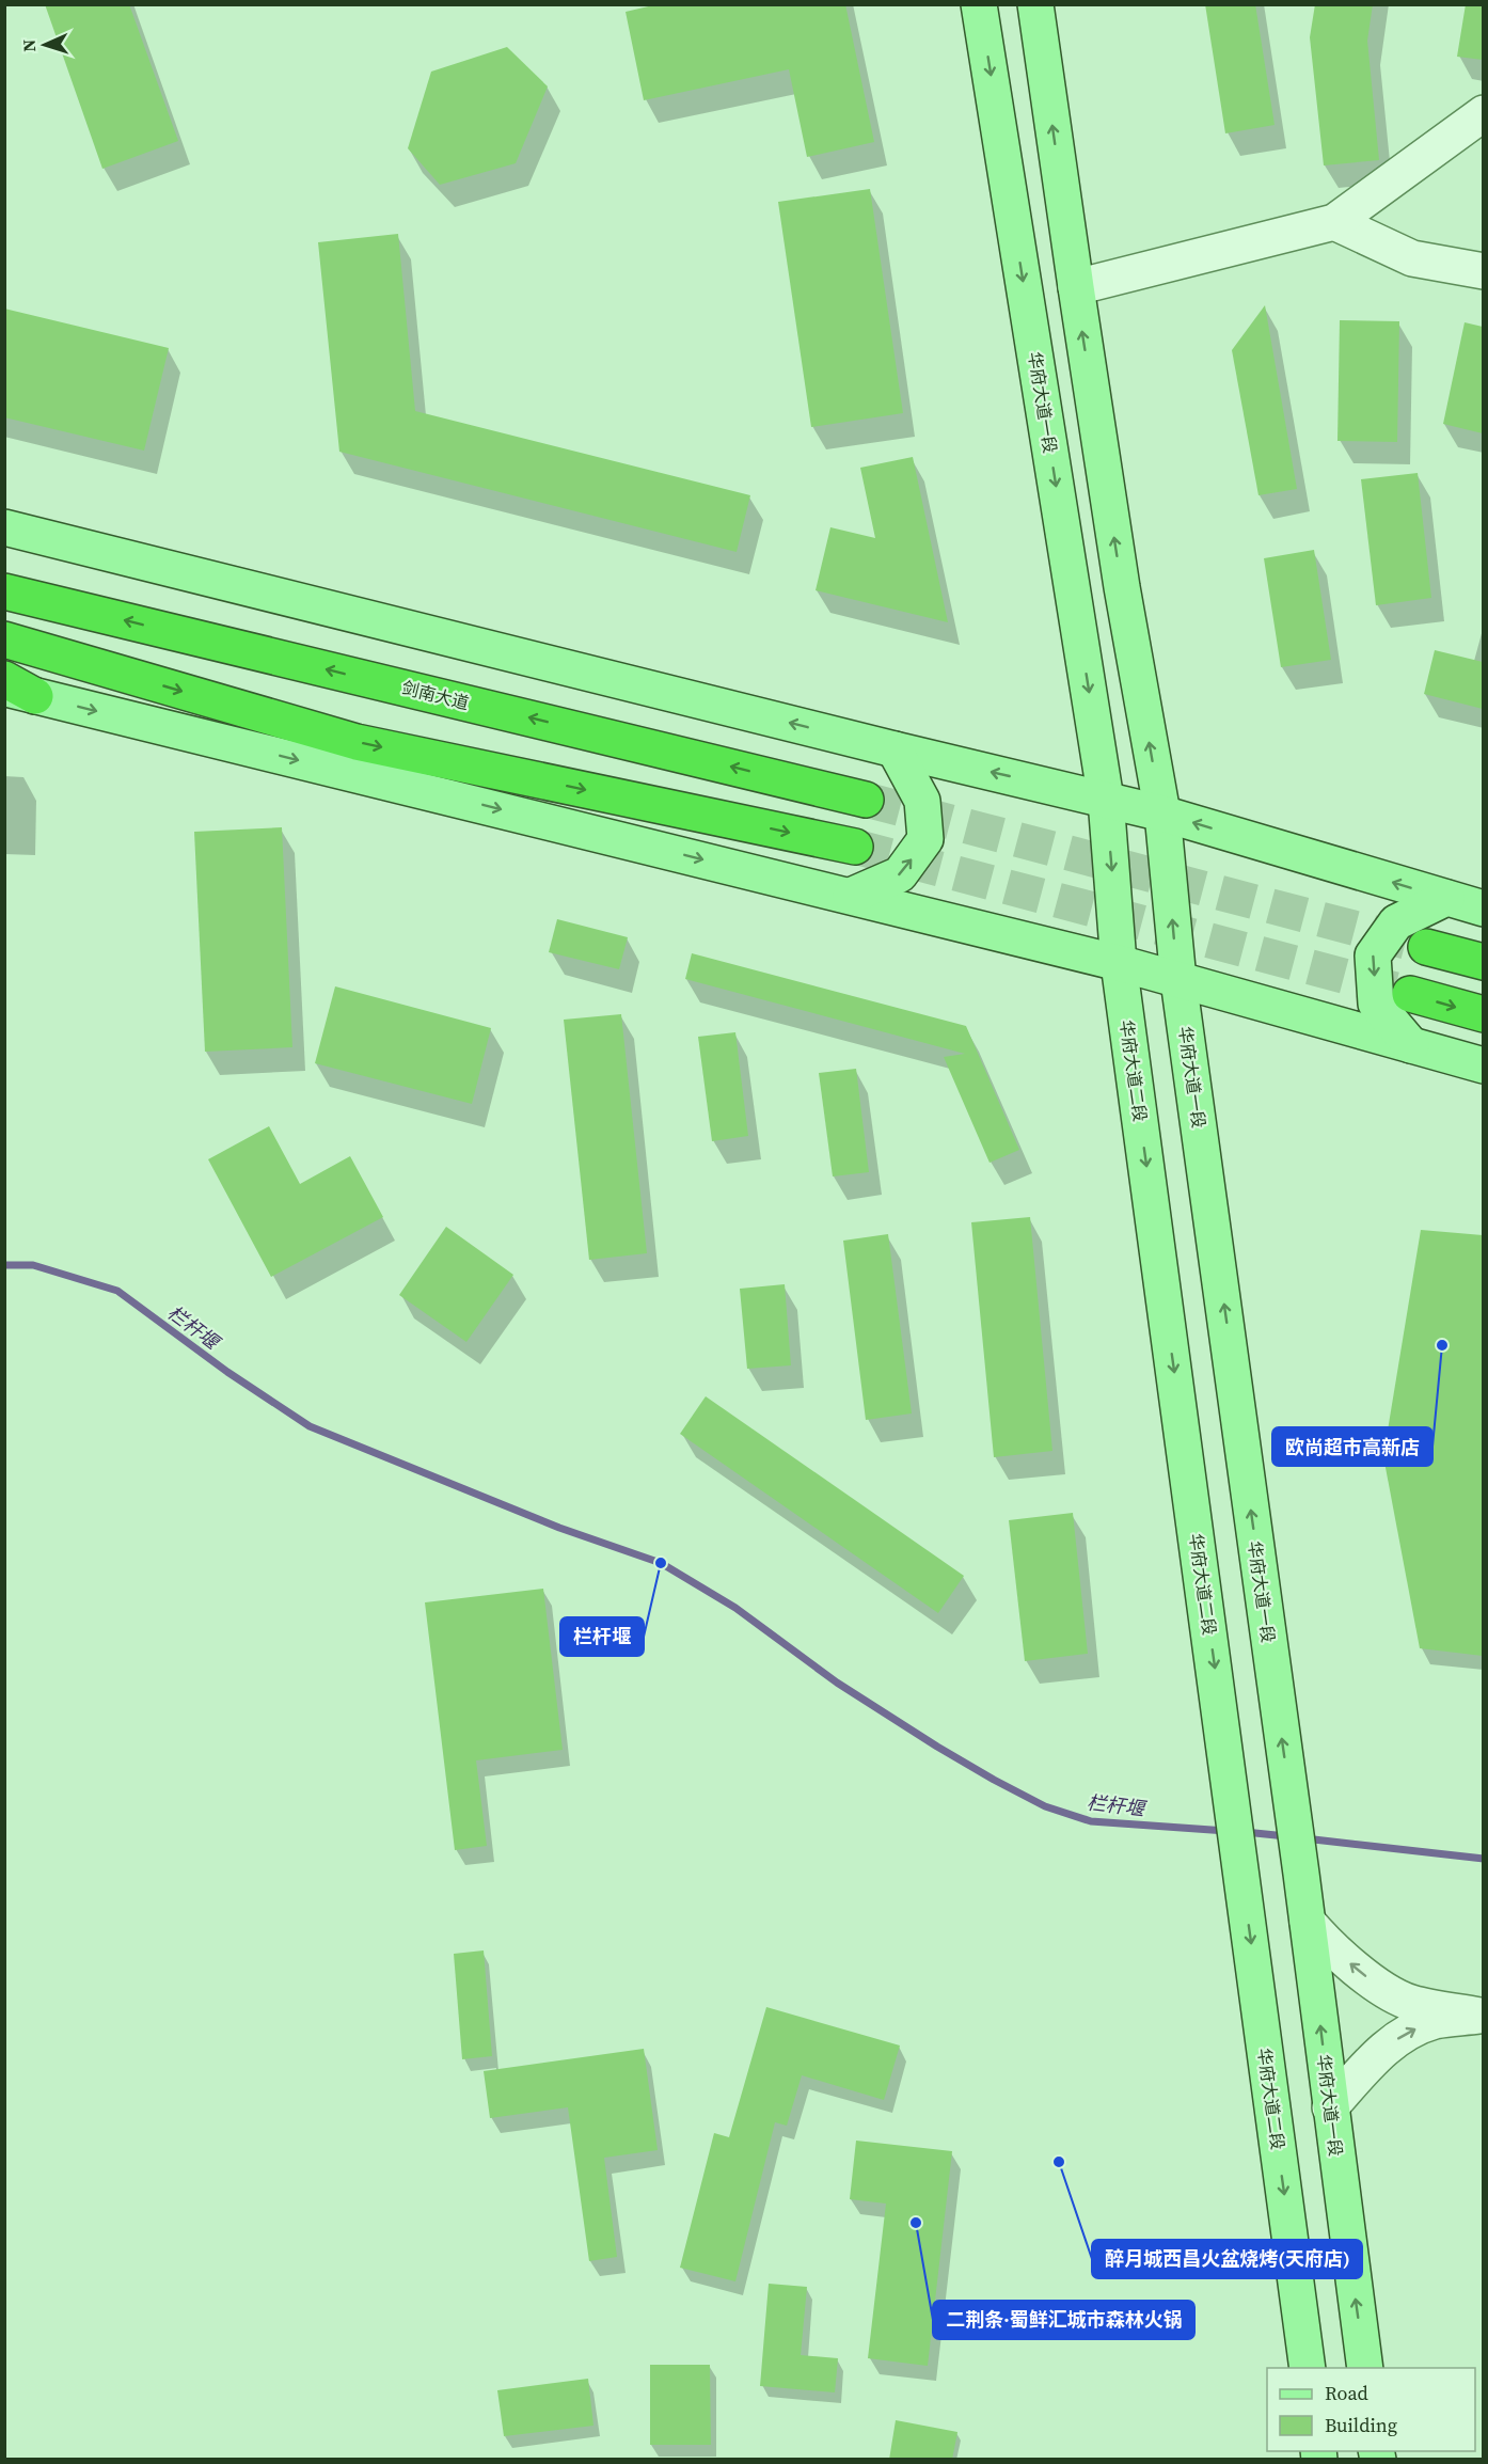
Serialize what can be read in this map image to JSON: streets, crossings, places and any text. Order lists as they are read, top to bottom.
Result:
{
  "streets": {
    "highway": ["剑南大道"],
    "main road": ["华府大道一段", "华府大道二段"]
  },
  "crossings": [
    ["华府大道一段", "华府大道二段"]
  ],
  "one_way": ["华府大道二段"],
  "water": ["栏杆堰"],
  "places": [
    "欧尚超市高新店",
    "栏杆堰",
    "醉月城西昌火盆烧烤(天府店)",
    "二荆条·蜀鲜汇城市森林火锅"
  ],
  "legend": ["Road", "Building"],
  "north": "left"
}
